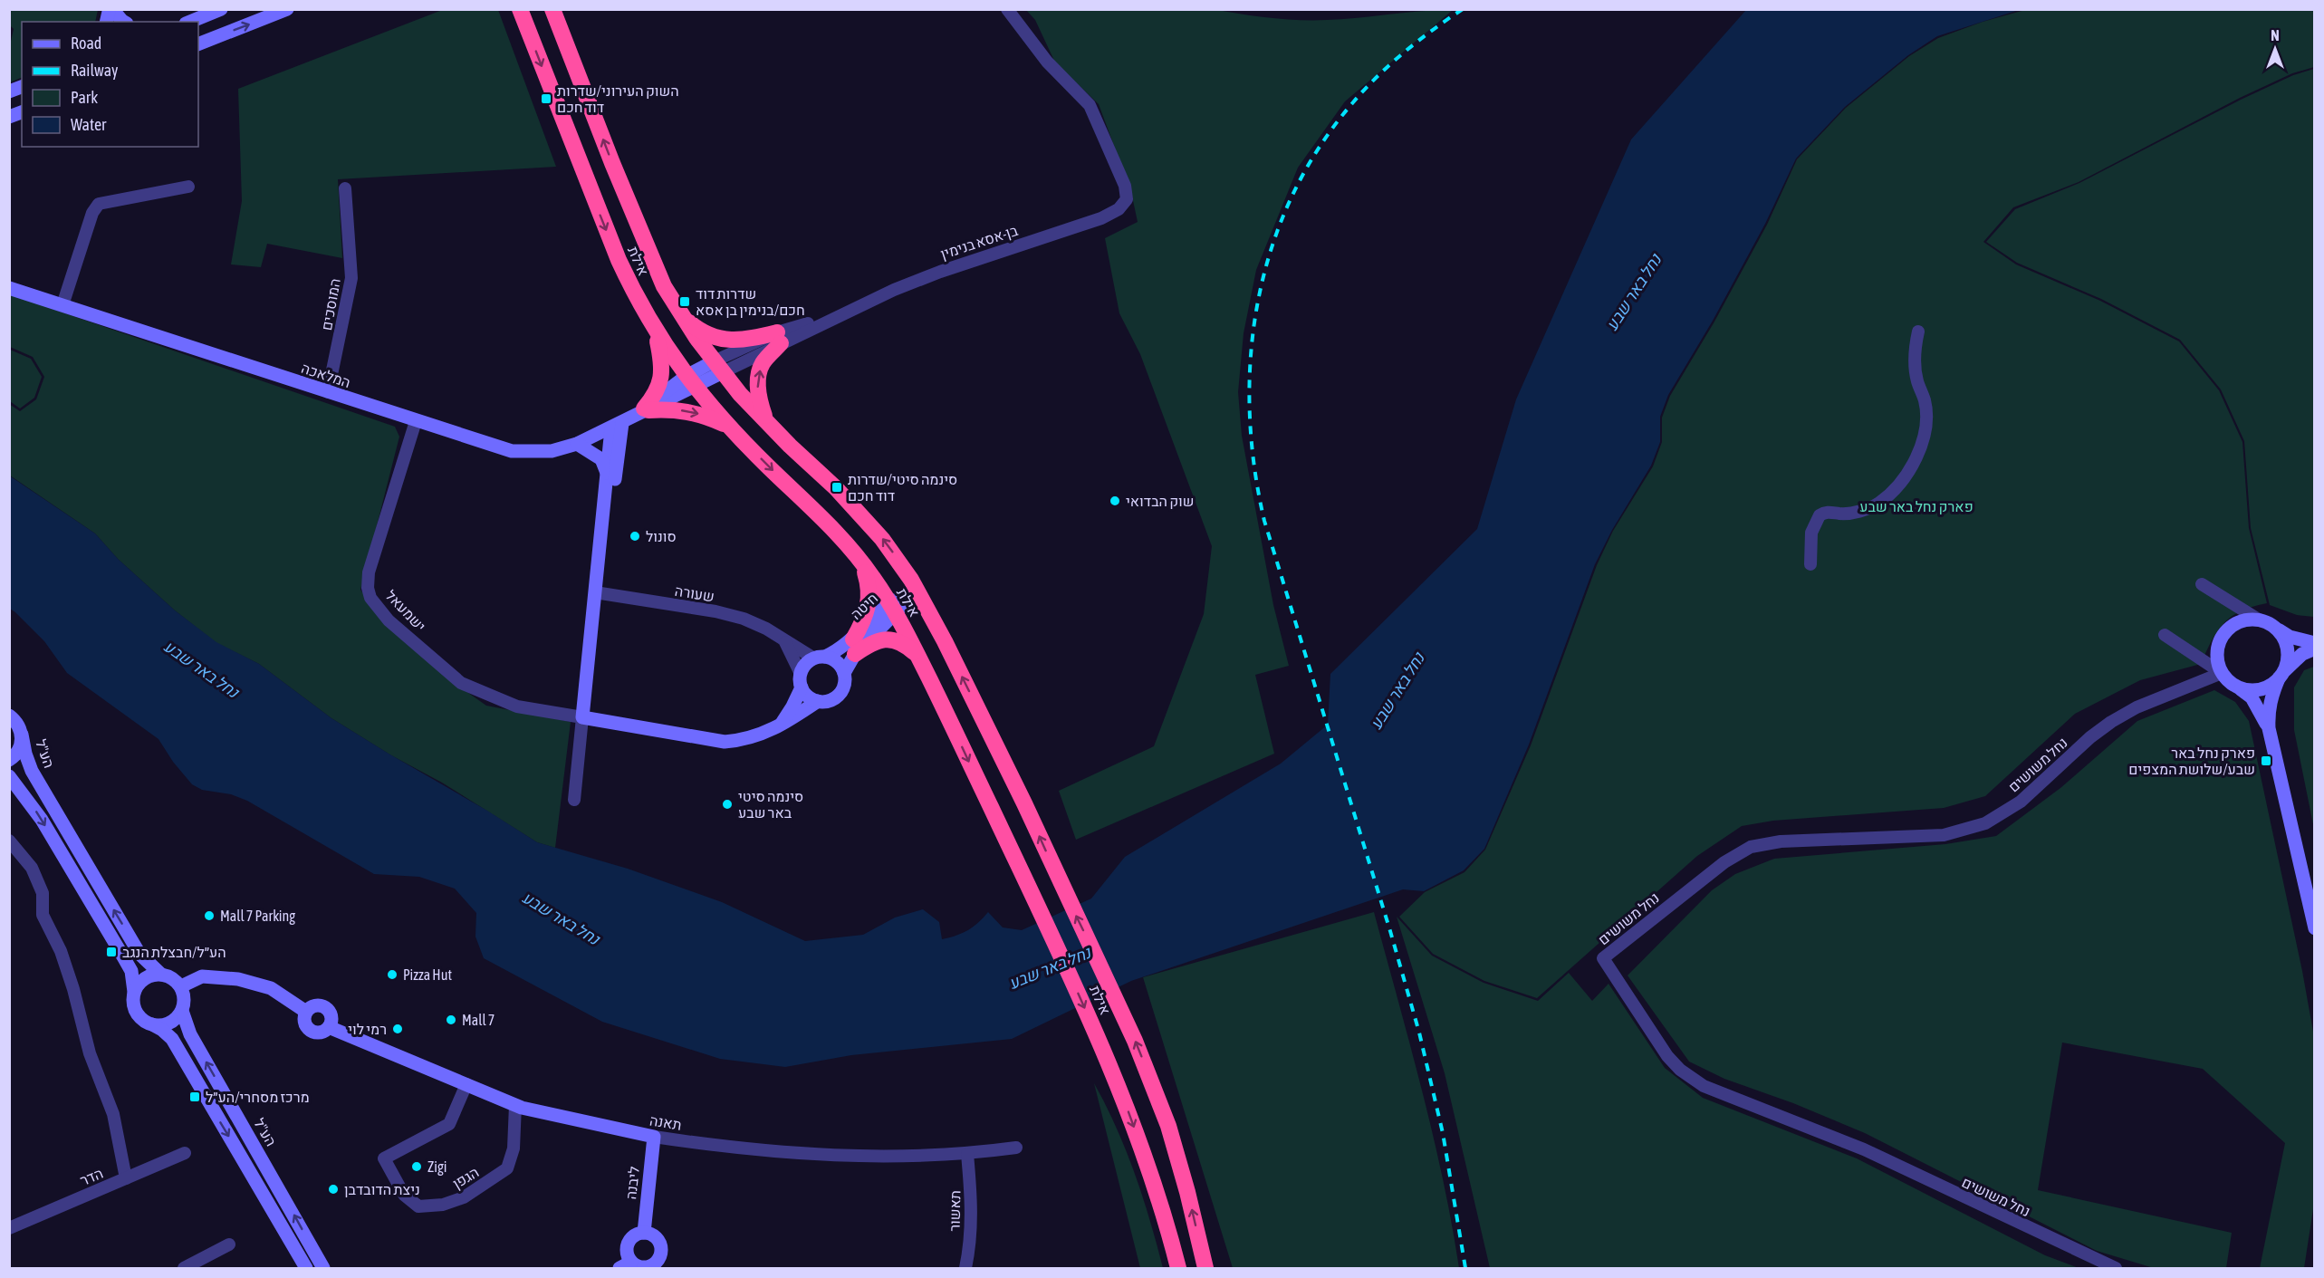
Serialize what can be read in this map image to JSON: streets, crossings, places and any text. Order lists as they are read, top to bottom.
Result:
{
  "streets": {
    "highway": ["אילת"],
    "street": [
      "בן-אסא בנימין",
      "המוסכים",
      "המלאכה",
      "שעורה",
      "חיטה",
      "ישמעאל",
      "הע\"ל",
      "נחל משושים",
      "תאנה",
      "הדר",
      "הגפן",
      "ליבנה",
      "תאשור"
    ]
  },
  "crossings": [
    ["בן-אסא בנימין", "אילת"],
    ["בן-אסא בנימין", "המלאכה"],
    ["אילת", "המלאכה"],
    ["אילת", "חיטה"],
    ["המוסכים", "המלאכה"],
    ["המלאכה", "ישמעאל"],
    ["שעורה", "חיטה"],
    ["חיטה", "ישמעאל"],
    ["הע\"ל", "תאנה"],
    ["תאנה", "הגפן"],
    ["תאנה", "ליבנה"],
    ["תאנה", "תאשור"]
  ],
  "water": ["נחל באר שבע"],
  "parks": ["פארק נחל באר שבע"],
  "places": {
    "transit": [
      "השוק העירוני/שדרות דוד חכם",
      "שדרות דוד חכם/בנימין בן אסא",
      "סינמה סיטי/שדרות דוד חכם",
      "פארק נחל באר שבע/שלושת המצפים",
      "הע״ל/חבצלת הנגב",
      "מרכז מסחרי/הע״ל"
    ],
    "other": [
      "שוק הבדואי",
      "סונול",
      "סינמה סיטי באר שבע",
      "Mall 7 Parking",
      "Pizza Hut",
      "Mall 7",
      "רמי לוי",
      "Zigi",
      "ניצת הדובדבן"
    ]
  },
  "legend": [
    "Road",
    "Railway",
    "Park",
    "Water"
  ],
  "north": "top"
}
